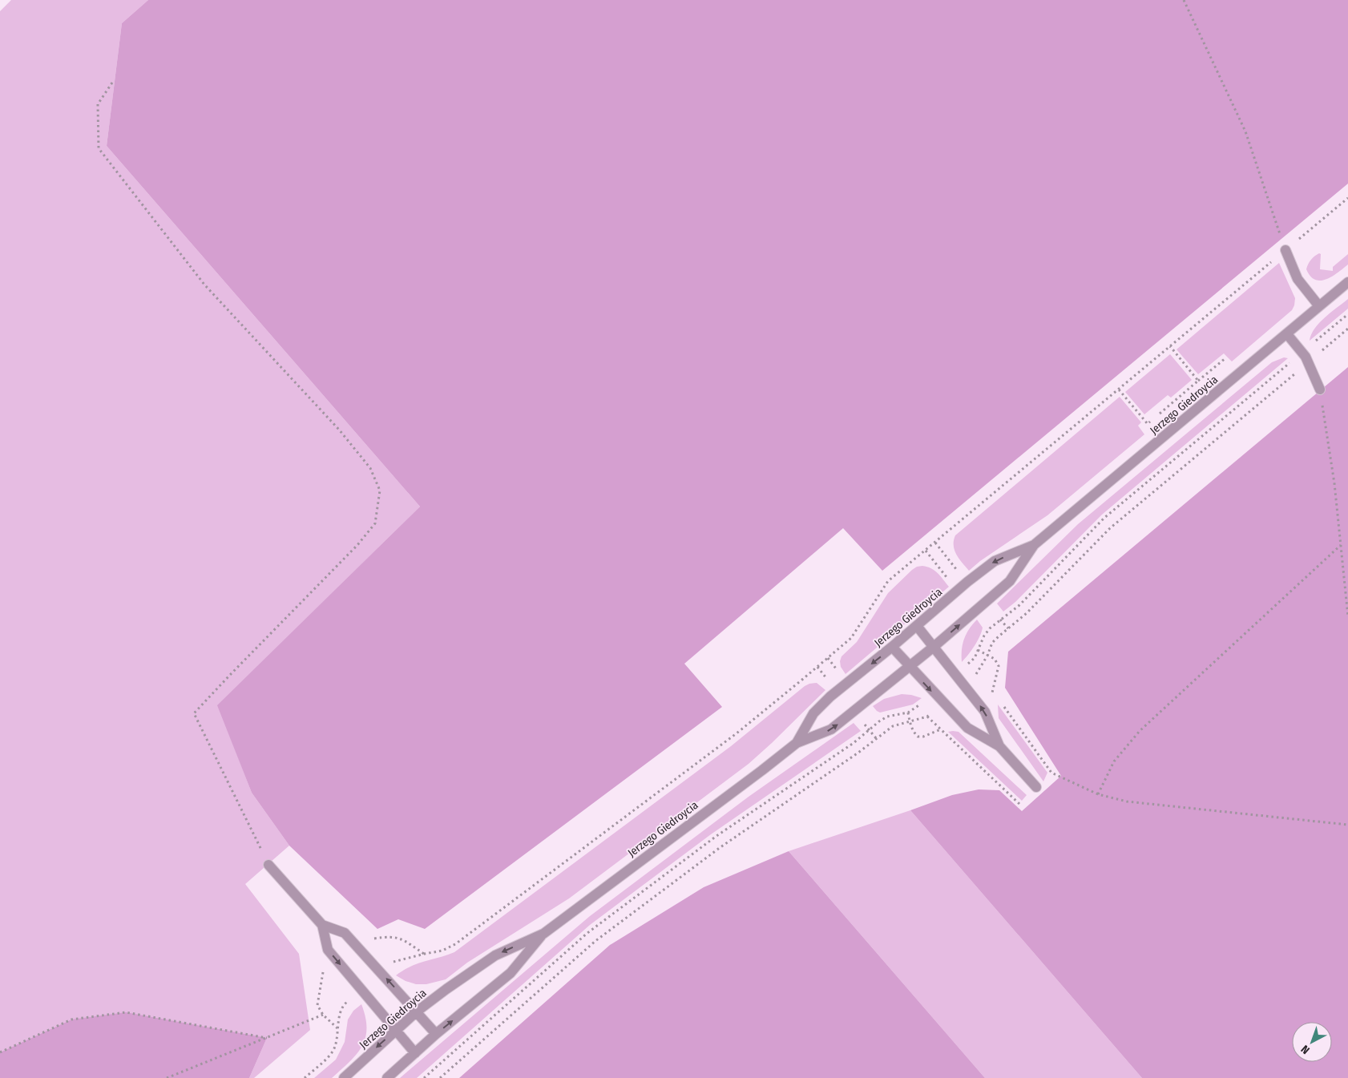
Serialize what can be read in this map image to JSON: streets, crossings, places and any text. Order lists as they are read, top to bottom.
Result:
{
  "streets": {
    "street": ["Jerzego Giedroycia"]
  },
  "north": "bottom left"
}
